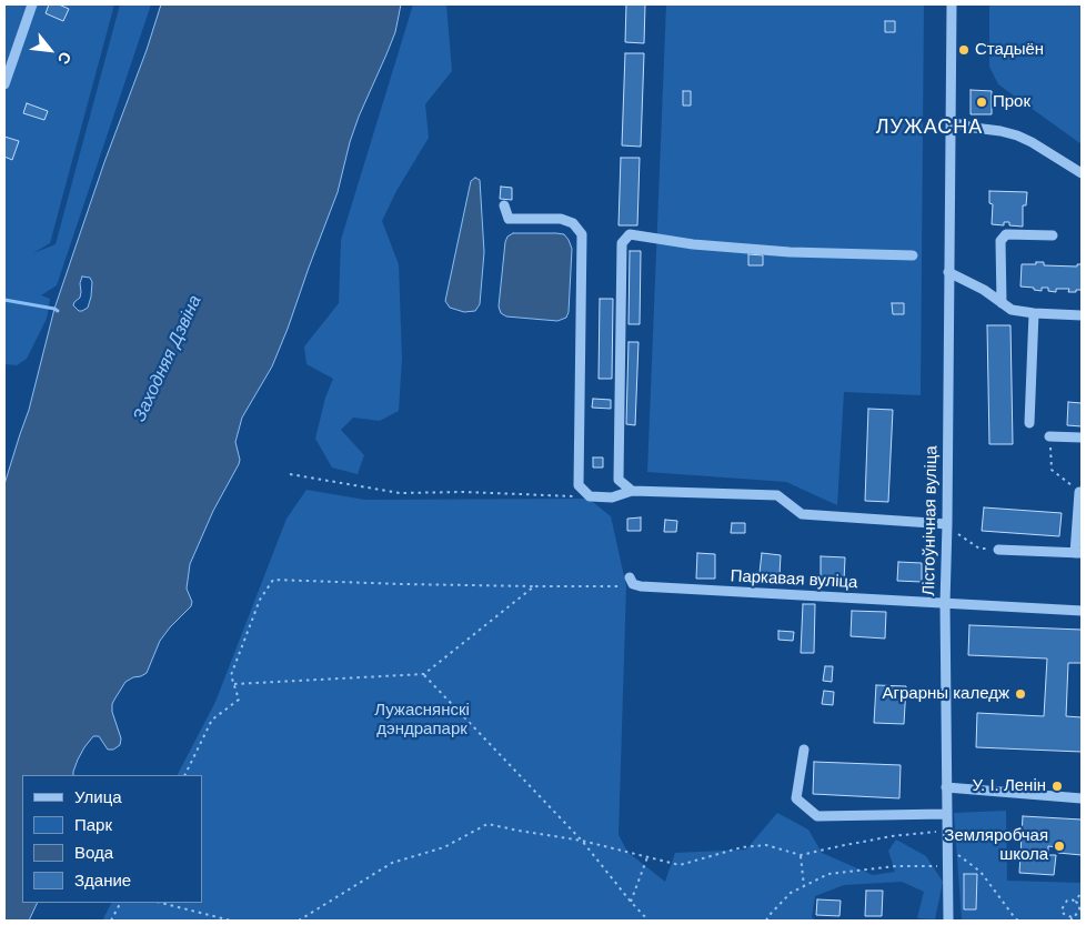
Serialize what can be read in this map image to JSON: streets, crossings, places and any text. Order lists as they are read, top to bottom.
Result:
{
  "streets": {
    "street": ["Лістоўнічная вуліца", "Паркавая вуліца"]
  },
  "crossings": [
    ["Лістоўнічная вуліца", "Паркавая вуліца"]
  ],
  "districts": ["ЛУЖАСНА"],
  "water": ["Заходняя Дзвіна"],
  "parks": ["Лужаснянскі дэндрапарк"],
  "places": [
    "Стадыён",
    "Прок",
    "Аграрны каледж",
    "У. І. Ленін",
    "Земляробчая школа"
  ],
  "legend": [
    "Улица",
    "Парк",
    "Вода",
    "Здание"
  ],
  "north": "bottom right"
}
